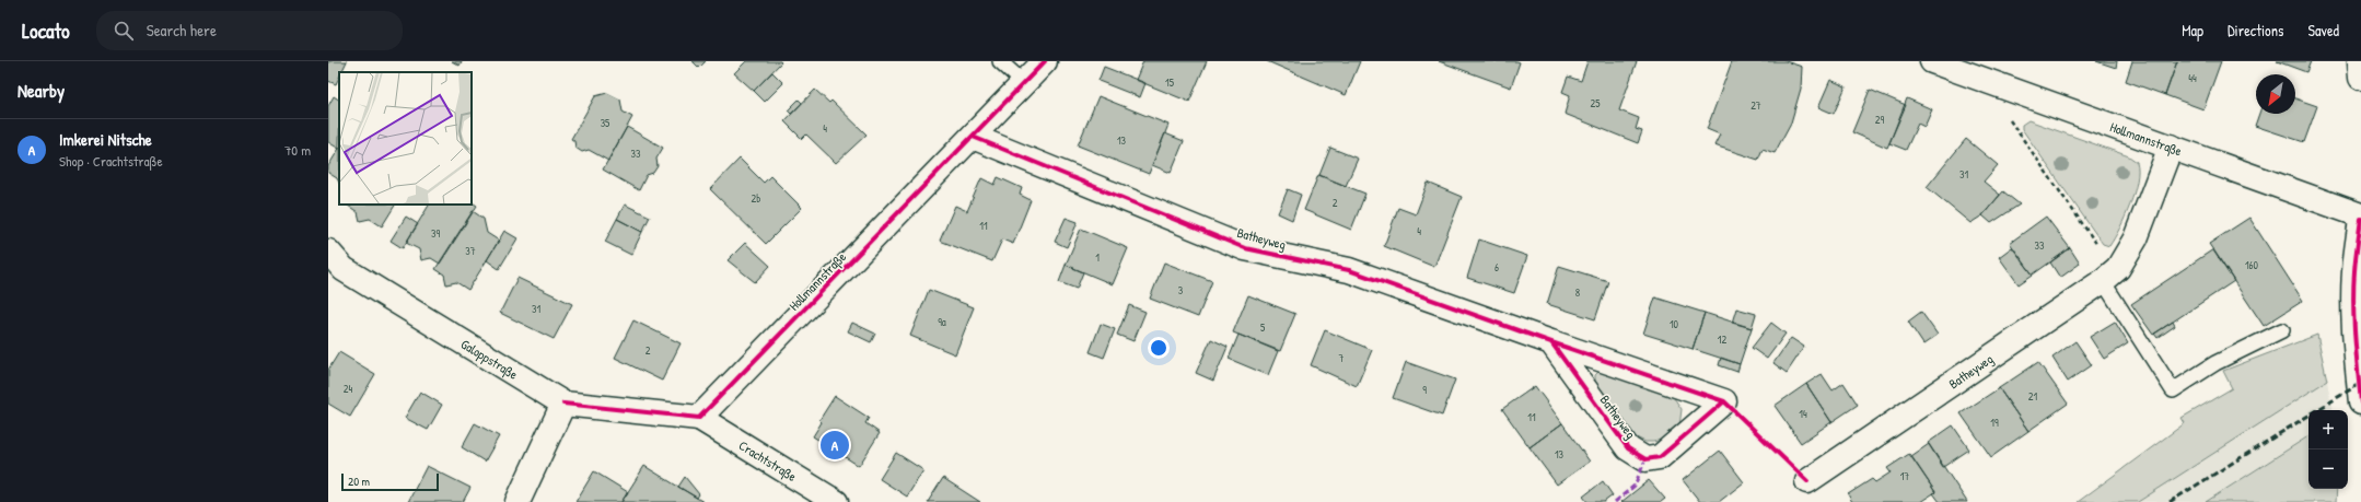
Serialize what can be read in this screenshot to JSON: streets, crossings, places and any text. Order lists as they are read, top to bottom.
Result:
{
  "streets": {
    "street": [
      "Hollmannstraße",
      "Batheyweg",
      "Galoppstraße",
      "Crachtstraße"
    ]
  },
  "crossings": [
    ["Hollmannstraße", "Batheyweg"],
    ["Hollmannstraße", "Crachtstraße"]
  ],
  "house_numbers": [
    "44",
    "15",
    "25",
    "27",
    "29",
    "35",
    "4",
    "13",
    "33",
    "31",
    "2b",
    "2",
    "11",
    "4",
    "39",
    "33",
    "37",
    "1",
    "160",
    "6",
    "3",
    "8",
    "31",
    "9a",
    "10",
    "5",
    "12",
    "2",
    "7",
    "24",
    "9",
    "21",
    "14",
    "11",
    "19",
    "13",
    "17"
  ],
  "scale_bar": "20 m",
  "north": "bottom left",
  "page": {
    "header": "Locato",
    "search": "Search here",
    "nav": ["Map", "Directions", "Saved"],
    "heading": "Nearby",
    "list": [
      {
        "mark": "A",
        "name": "Imkerei Nitsche",
        "note": "Shop · Crachtstraße",
        "value": "70 m"
      }
    ],
    "map_buttons": ["+", "−"],
    "pins": "A",
    "scale": "20 m"
  }
}
